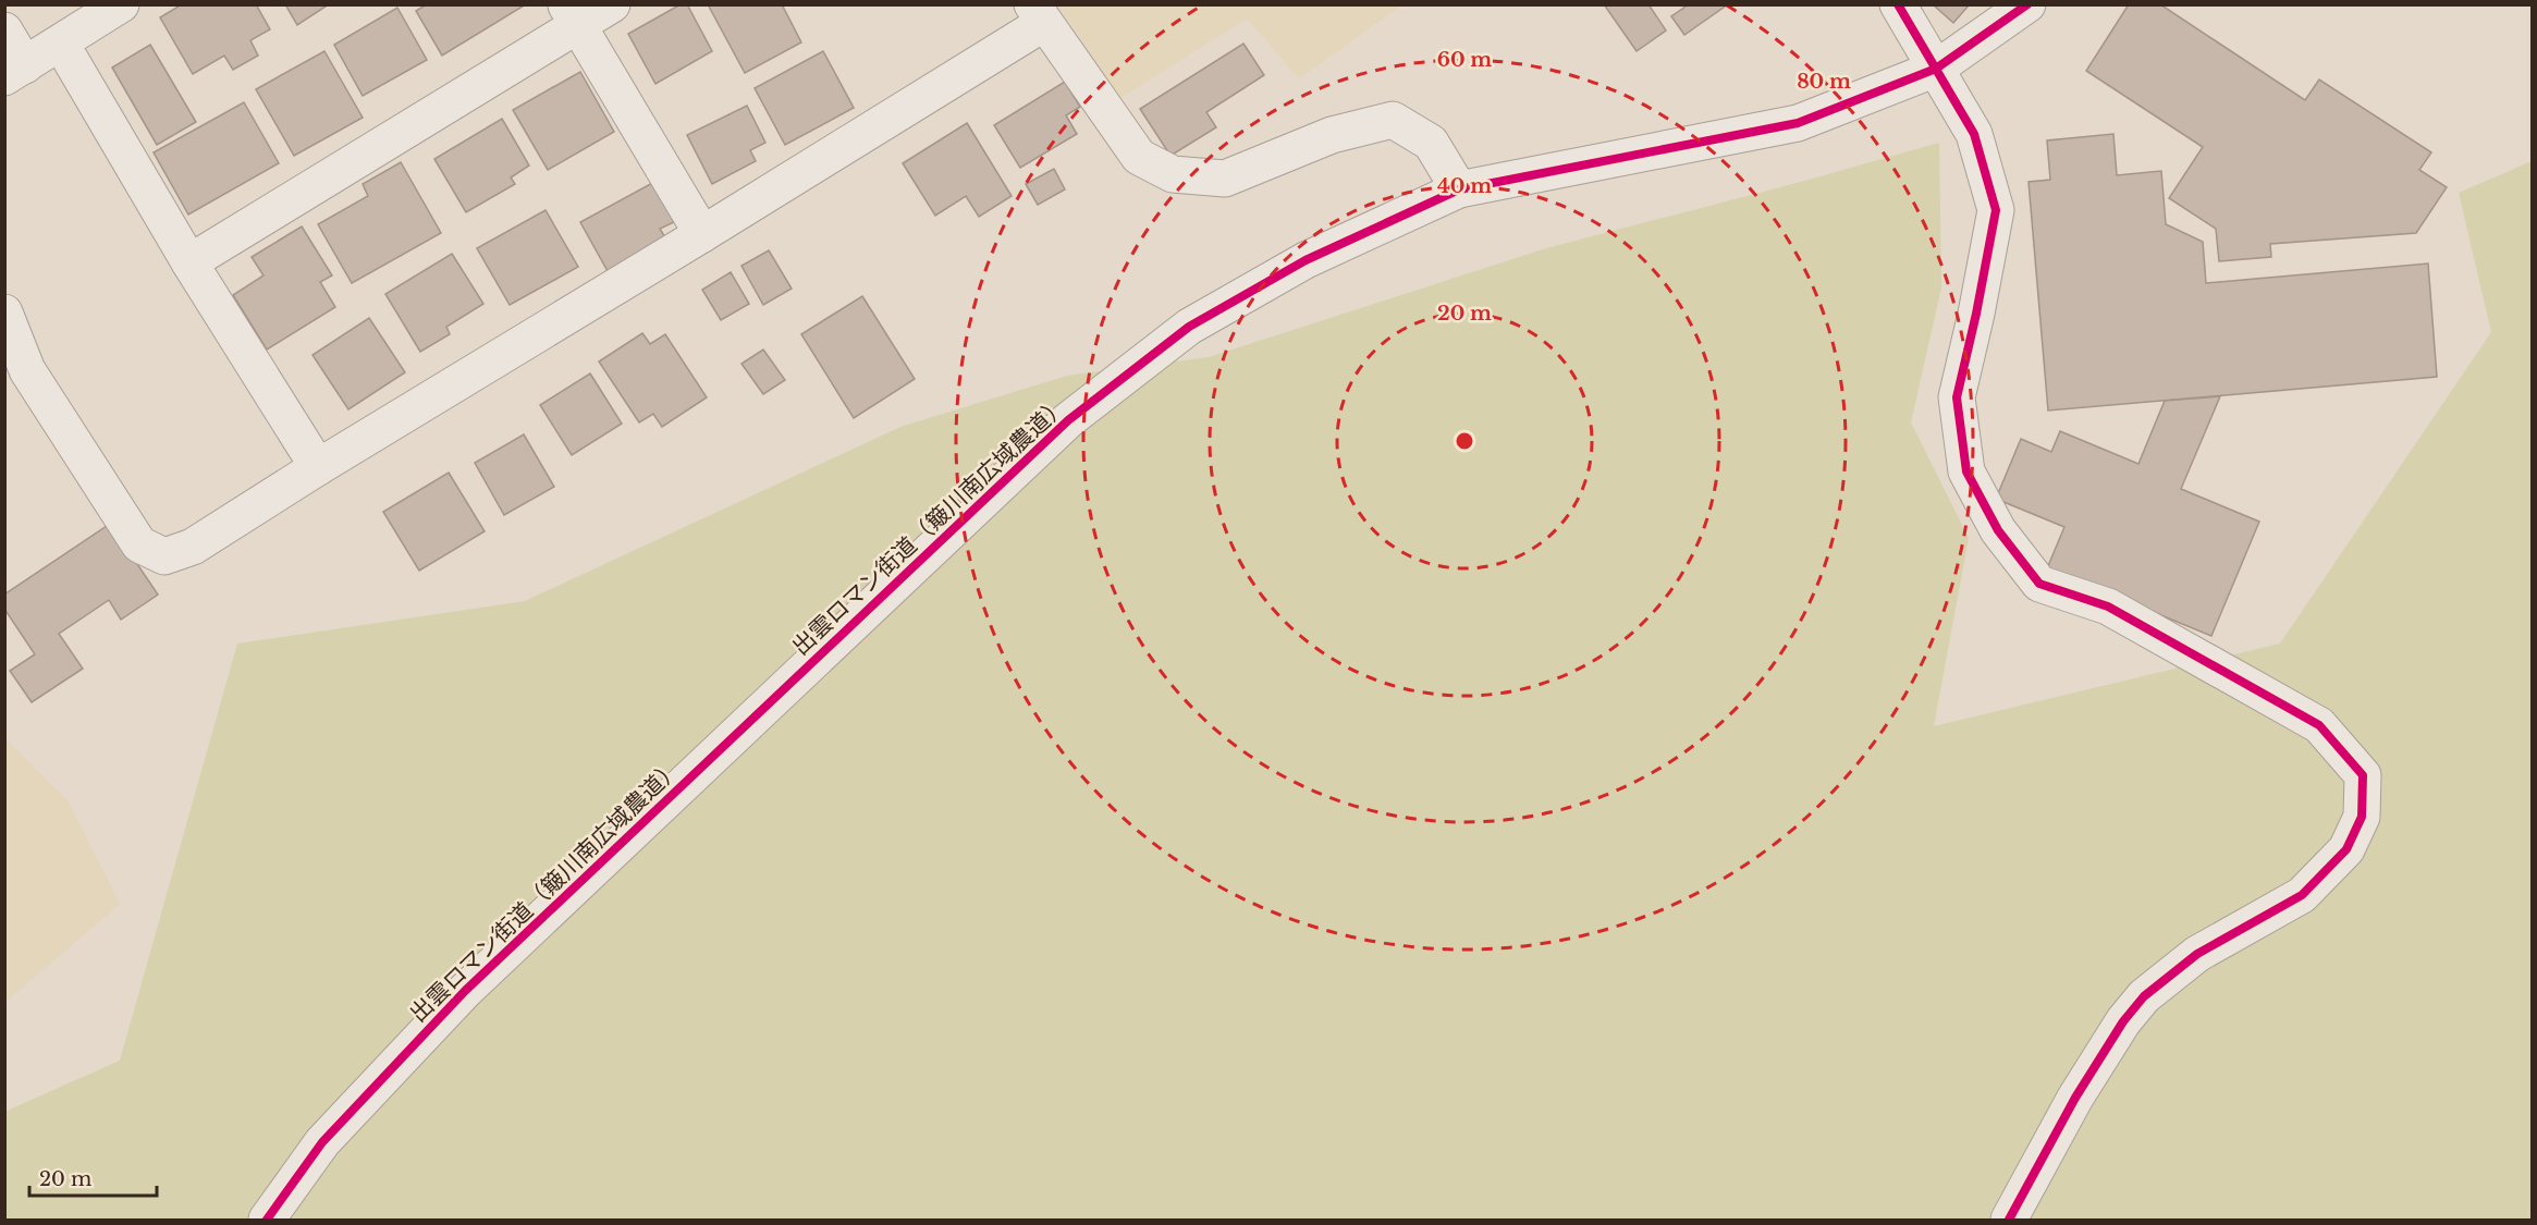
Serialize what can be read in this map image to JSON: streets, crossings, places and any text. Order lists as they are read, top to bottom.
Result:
{
  "streets": {
    "street": ["出雲ロマン街道（簸川南広域農道）"]
  },
  "scale_bar": "20 m",
  "rings": [
    "60 m",
    "80 m",
    "40 m",
    "20 m"
  ]
}
